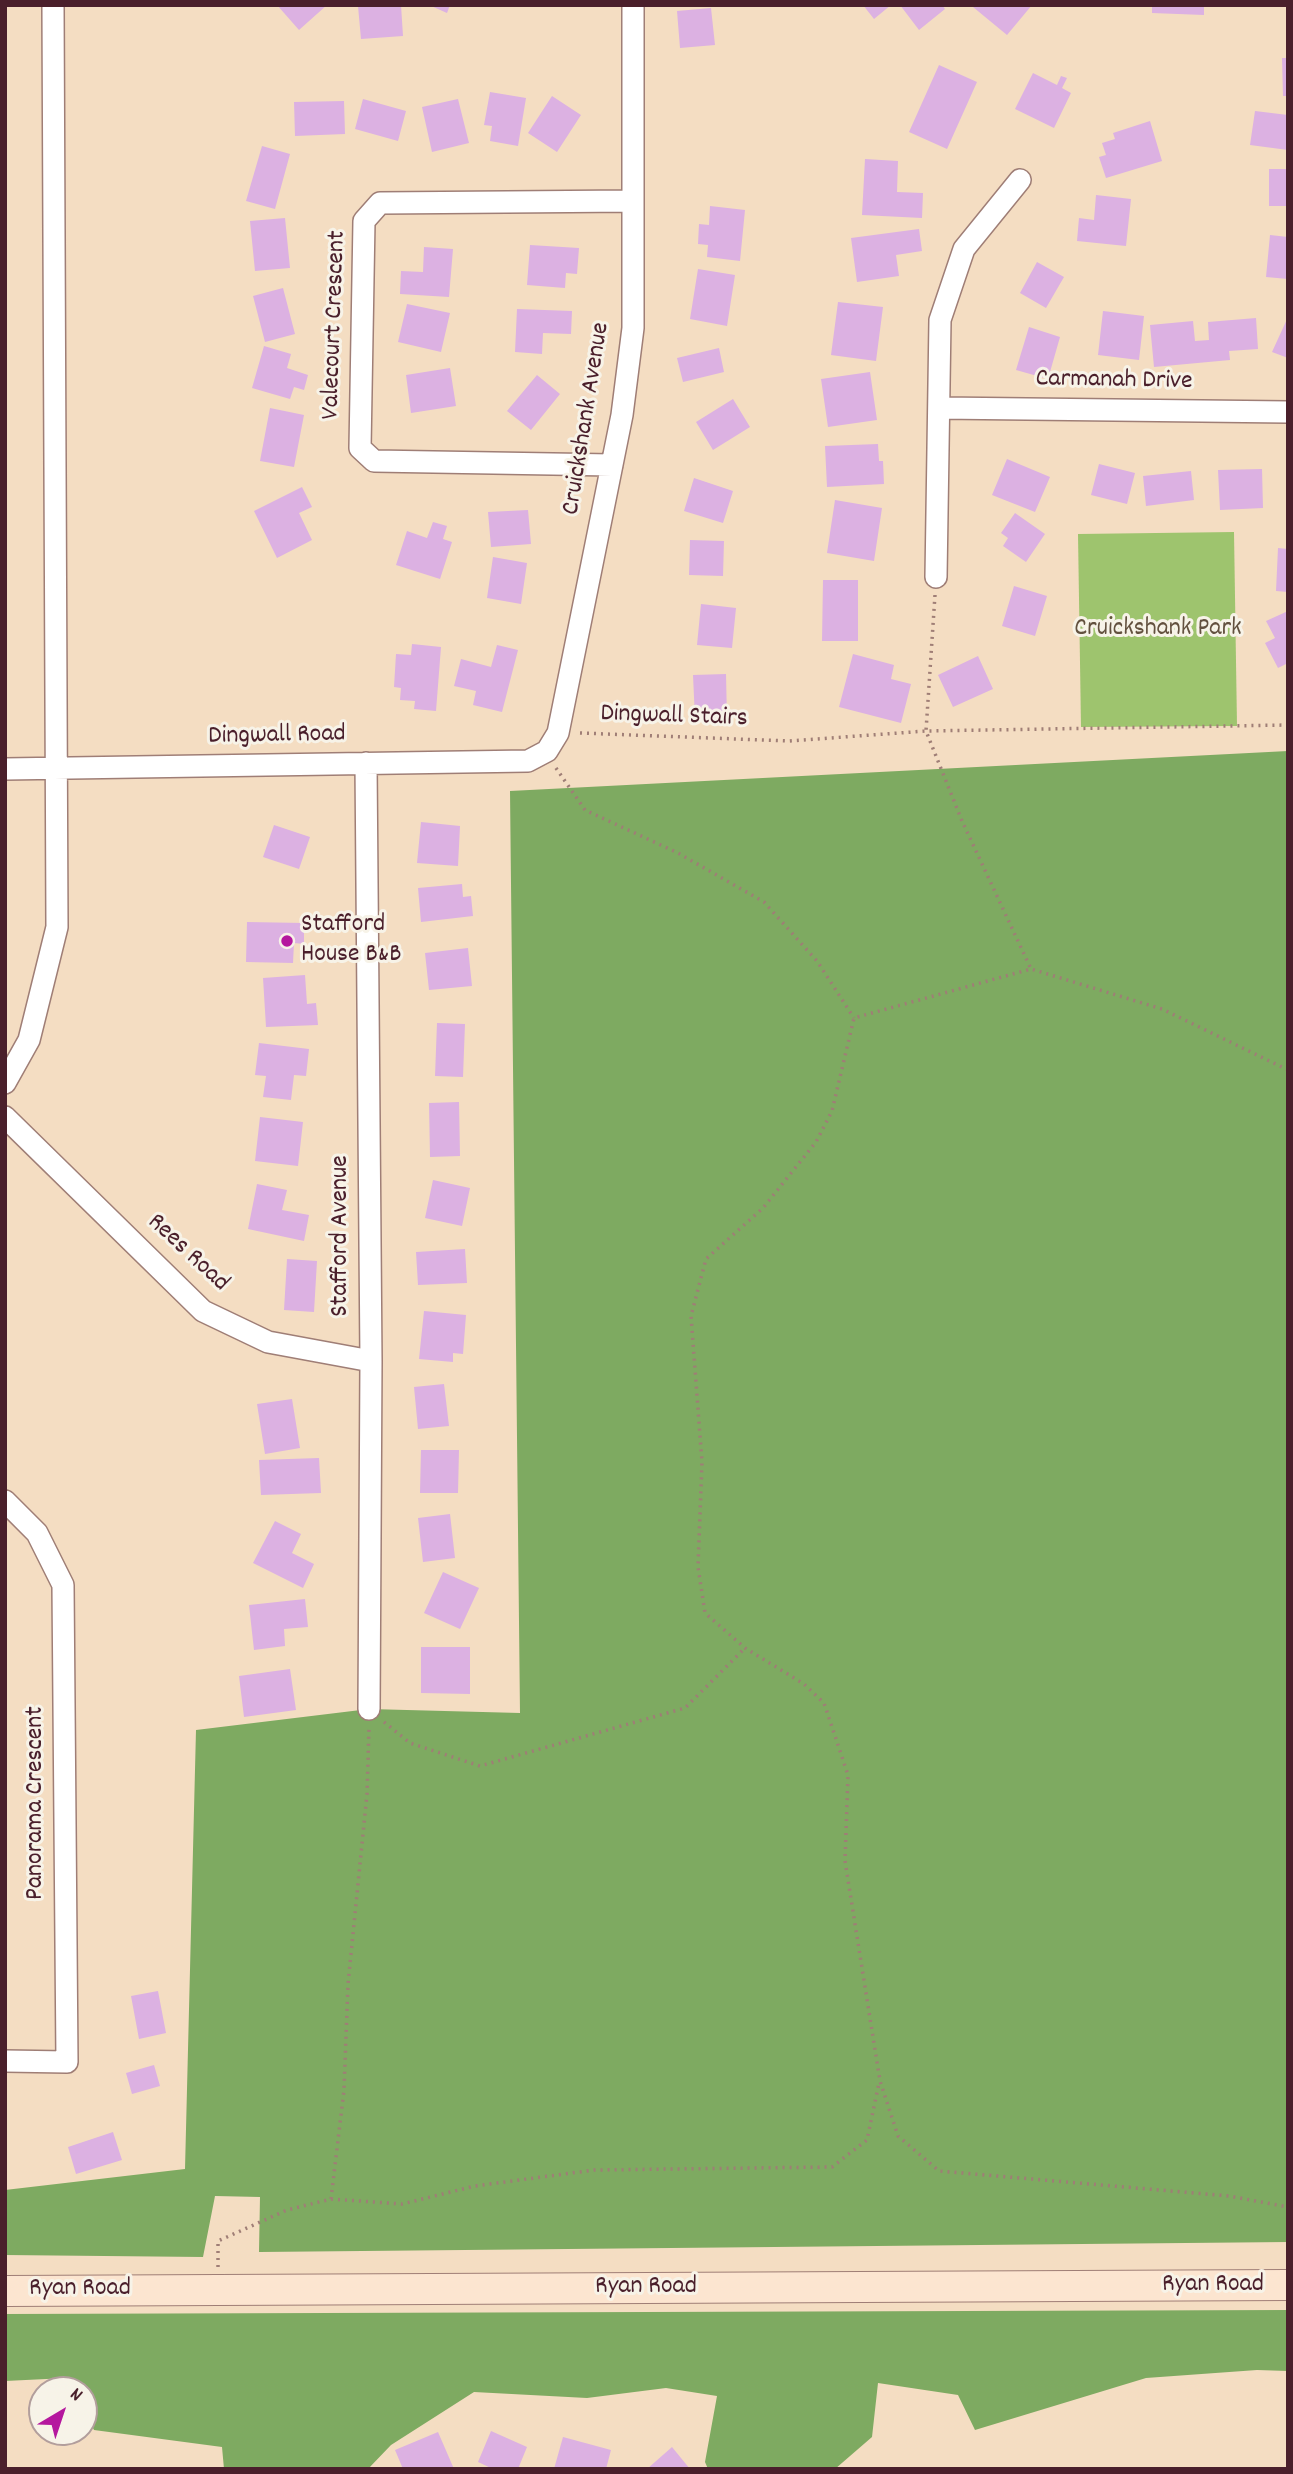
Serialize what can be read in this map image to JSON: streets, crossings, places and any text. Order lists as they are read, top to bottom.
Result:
{
  "streets": {
    "main road": ["Ryan Road"],
    "street": [
      "Valecourt Crescent",
      "Carmanah Drive",
      "Cruickshank Avenue",
      "Dingwall Road",
      "Stafford Avenue",
      "Rees Road",
      "Panorama Crescent"
    ],
    "path": ["Dingwall Stairs"]
  },
  "crossings": [
    ["Valecourt Crescent", "Cruickshank Avenue"],
    ["Cruickshank Avenue", "Dingwall Stairs"],
    ["Cruickshank Avenue", "Dingwall Road"],
    ["Dingwall Road", "Stafford Avenue"],
    ["Stafford Avenue", "Rees Road"]
  ],
  "parks": ["Cruickshank Park"],
  "places": ["Stafford House B&B"],
  "north": "top right"
}
